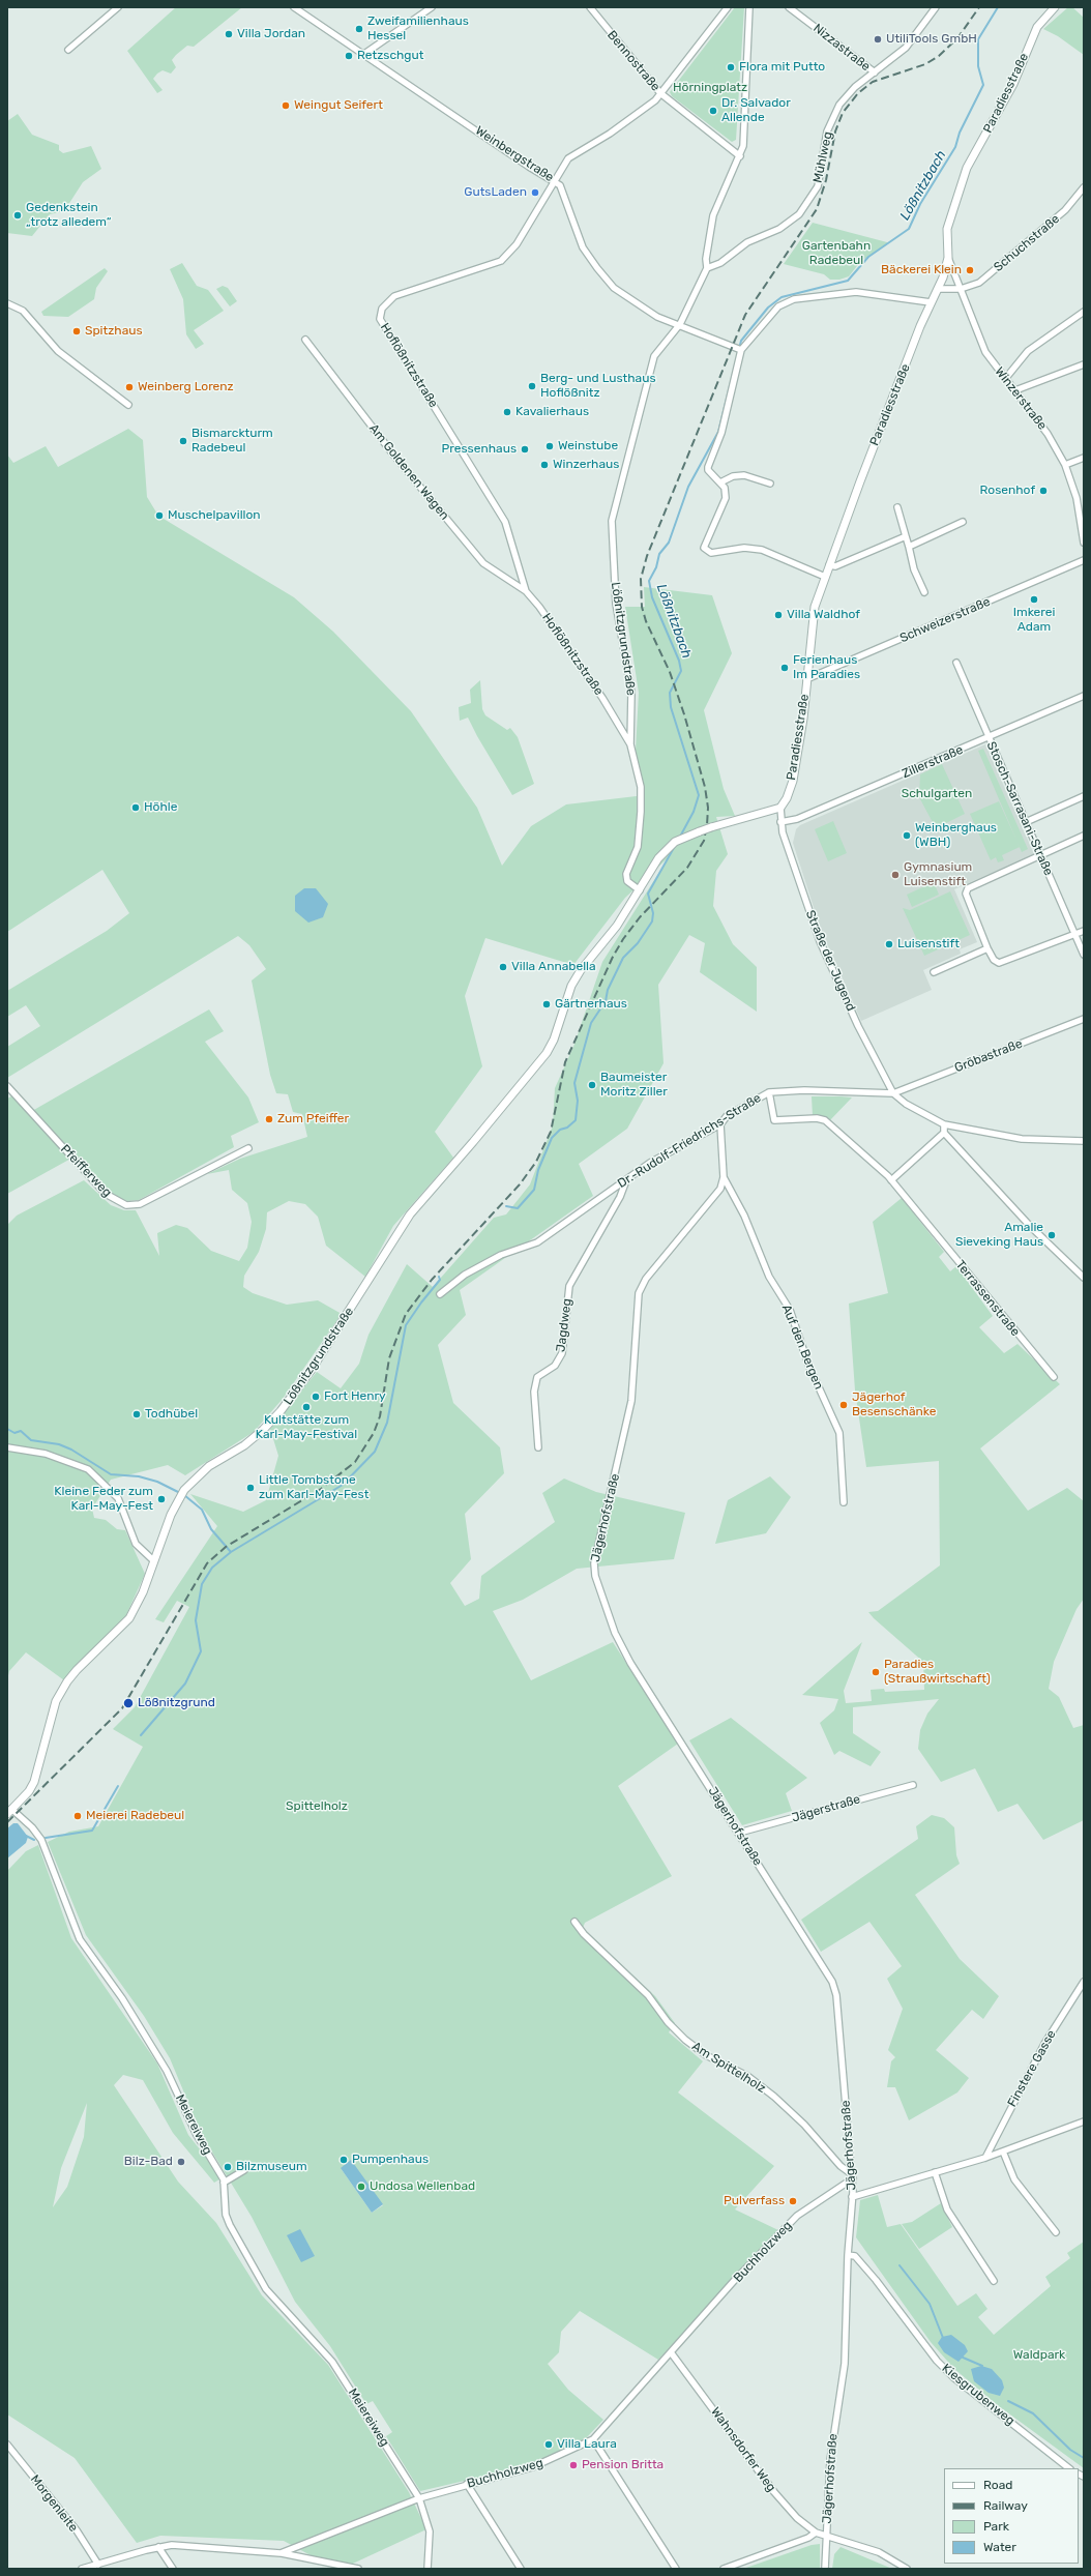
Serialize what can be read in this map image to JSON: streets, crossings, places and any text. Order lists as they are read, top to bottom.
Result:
{
  "streets": {
    "street": [
      "Nizzastraße",
      "Bennostraße",
      "Paradiesstraße",
      "Weinbergstraße",
      "Mühlweg",
      "Schuchstraße",
      "Hoflößnitzstraße",
      "Winzerstraße",
      "Am Goldenen Wagen",
      "Schweizerstraße",
      "Lößnitzgrundstraße",
      "Zillerstraße",
      "Stosch-Sarrasani-Straße",
      "Straße der Jugend",
      "Gröbastraße",
      "Dr.-Rudolf-Friedrichs-Straße",
      "Pfeifferweg",
      "Terrassenstraße",
      "Jagdweg",
      "Auf den Bergen",
      "Jägerhofstraße",
      "Jägerstraße",
      "Am Spittelholz",
      "Finstere Gasse",
      "Meiereiweg",
      "Buchholzweg",
      "Kiesgrubenweg",
      "Wahnsdorfer Weg",
      "Morgenleite"
    ]
  },
  "crossings": [
    ["Nizzastraße", "Mühlweg"],
    ["Bennostraße", "Hoflößnitzstraße"],
    ["Bennostraße", "Lößnitzgrundstraße"],
    ["Paradiesstraße", "Schuchstraße"],
    ["Paradiesstraße", "Winzerstraße"],
    ["Paradiesstraße", "Schweizerstraße"],
    ["Paradiesstraße", "Lößnitzgrundstraße"],
    ["Paradiesstraße", "Zillerstraße"],
    ["Paradiesstraße", "Straße der Jugend"],
    ["Weinbergstraße", "Hoflößnitzstraße"],
    ["Weinbergstraße", "Lößnitzgrundstraße"],
    ["Mühlweg", "Lößnitzgrundstraße"],
    ["Schuchstraße", "Winzerstraße"],
    ["Hoflößnitzstraße", "Am Goldenen Wagen"],
    ["Hoflößnitzstraße", "Lößnitzgrundstraße"],
    ["Lößnitzgrundstraße", "Meiereiweg"],
    ["Zillerstraße", "Stosch-Sarrasani-Straße"],
    ["Zillerstraße", "Straße der Jugend"],
    ["Straße der Jugend", "Gröbastraße"],
    ["Straße der Jugend", "Dr.-Rudolf-Friedrichs-Straße"],
    ["Gröbastraße", "Dr.-Rudolf-Friedrichs-Straße"],
    ["Dr.-Rudolf-Friedrichs-Straße", "Terrassenstraße"],
    ["Dr.-Rudolf-Friedrichs-Straße", "Jagdweg"],
    ["Dr.-Rudolf-Friedrichs-Straße", "Jägerhofstraße"],
    ["Auf den Bergen", "Jägerhofstraße"],
    ["Jägerhofstraße", "Jägerstraße"],
    ["Jägerhofstraße", "Am Spittelholz"],
    ["Jägerhofstraße", "Buchholzweg"],
    ["Jägerhofstraße", "Kiesgrubenweg"],
    ["Jägerhofstraße", "Wahnsdorfer Weg"],
    ["Am Spittelholz", "Buchholzweg"],
    ["Meiereiweg", "Buchholzweg"],
    ["Buchholzweg", "Wahnsdorfer Weg"],
    ["Buchholzweg", "Morgenleite"]
  ],
  "water": ["Lößnitzbach"],
  "parks": [
    "Hörningplatz",
    "Gartenbahn Radebeul",
    "Schulgarten",
    "Spittelholz",
    "Waldpark"
  ],
  "places": [
    "Zweifamilienhaus Hessel",
    "Villa Jordan",
    "UtiliTools GmbH",
    "Retzschgut",
    "Flora mit Putto",
    "Weingut Seifert",
    "Dr. Salvador Allende",
    "GutsLaden",
    "Gedenkstein „trotz alledem“",
    "Bäckerei Klein",
    "Spitzhaus",
    "Berg- und Lusthaus Hoflößnitz",
    "Weinberg Lorenz",
    "Kavalierhaus",
    "Bismarckturm Radebeul",
    "Weinstube",
    "Pressenhaus",
    "Winzerhaus",
    "Rosenhof",
    "Muschelpavillon",
    "Imkerei Adam",
    "Villa Waldhof",
    "Ferienhaus Im Paradies",
    "Höhle",
    "Weinberghaus (WBH)",
    "Gymnasium Luisenstift",
    "Luisenstift",
    "Villa Annabella",
    "Gärtnerhaus",
    "Baumeister Moritz Ziller",
    "Zum Pfeiffer",
    "Amalie Sieveking Haus",
    "Fort Henry",
    "Jägerhof Besenschänke",
    "Kultstätte zum Karl-May-Festival",
    "Todhübel",
    "Little Tombstone zum Karl-May-Fest",
    "Kleine Feder zum Karl-May-Fest",
    "Paradies (Straußwirtschaft)",
    "Lößnitzgrund",
    "Meierei Radebeul",
    "Pumpenhaus",
    "Bilz-Bad",
    "Bilzmuseum",
    "Undosa Wellenbad",
    "Pulverfass",
    "Villa Laura",
    "Pension Britta"
  ],
  "legend": [
    "Road",
    "Railway",
    "Park",
    "Water"
  ]
}
